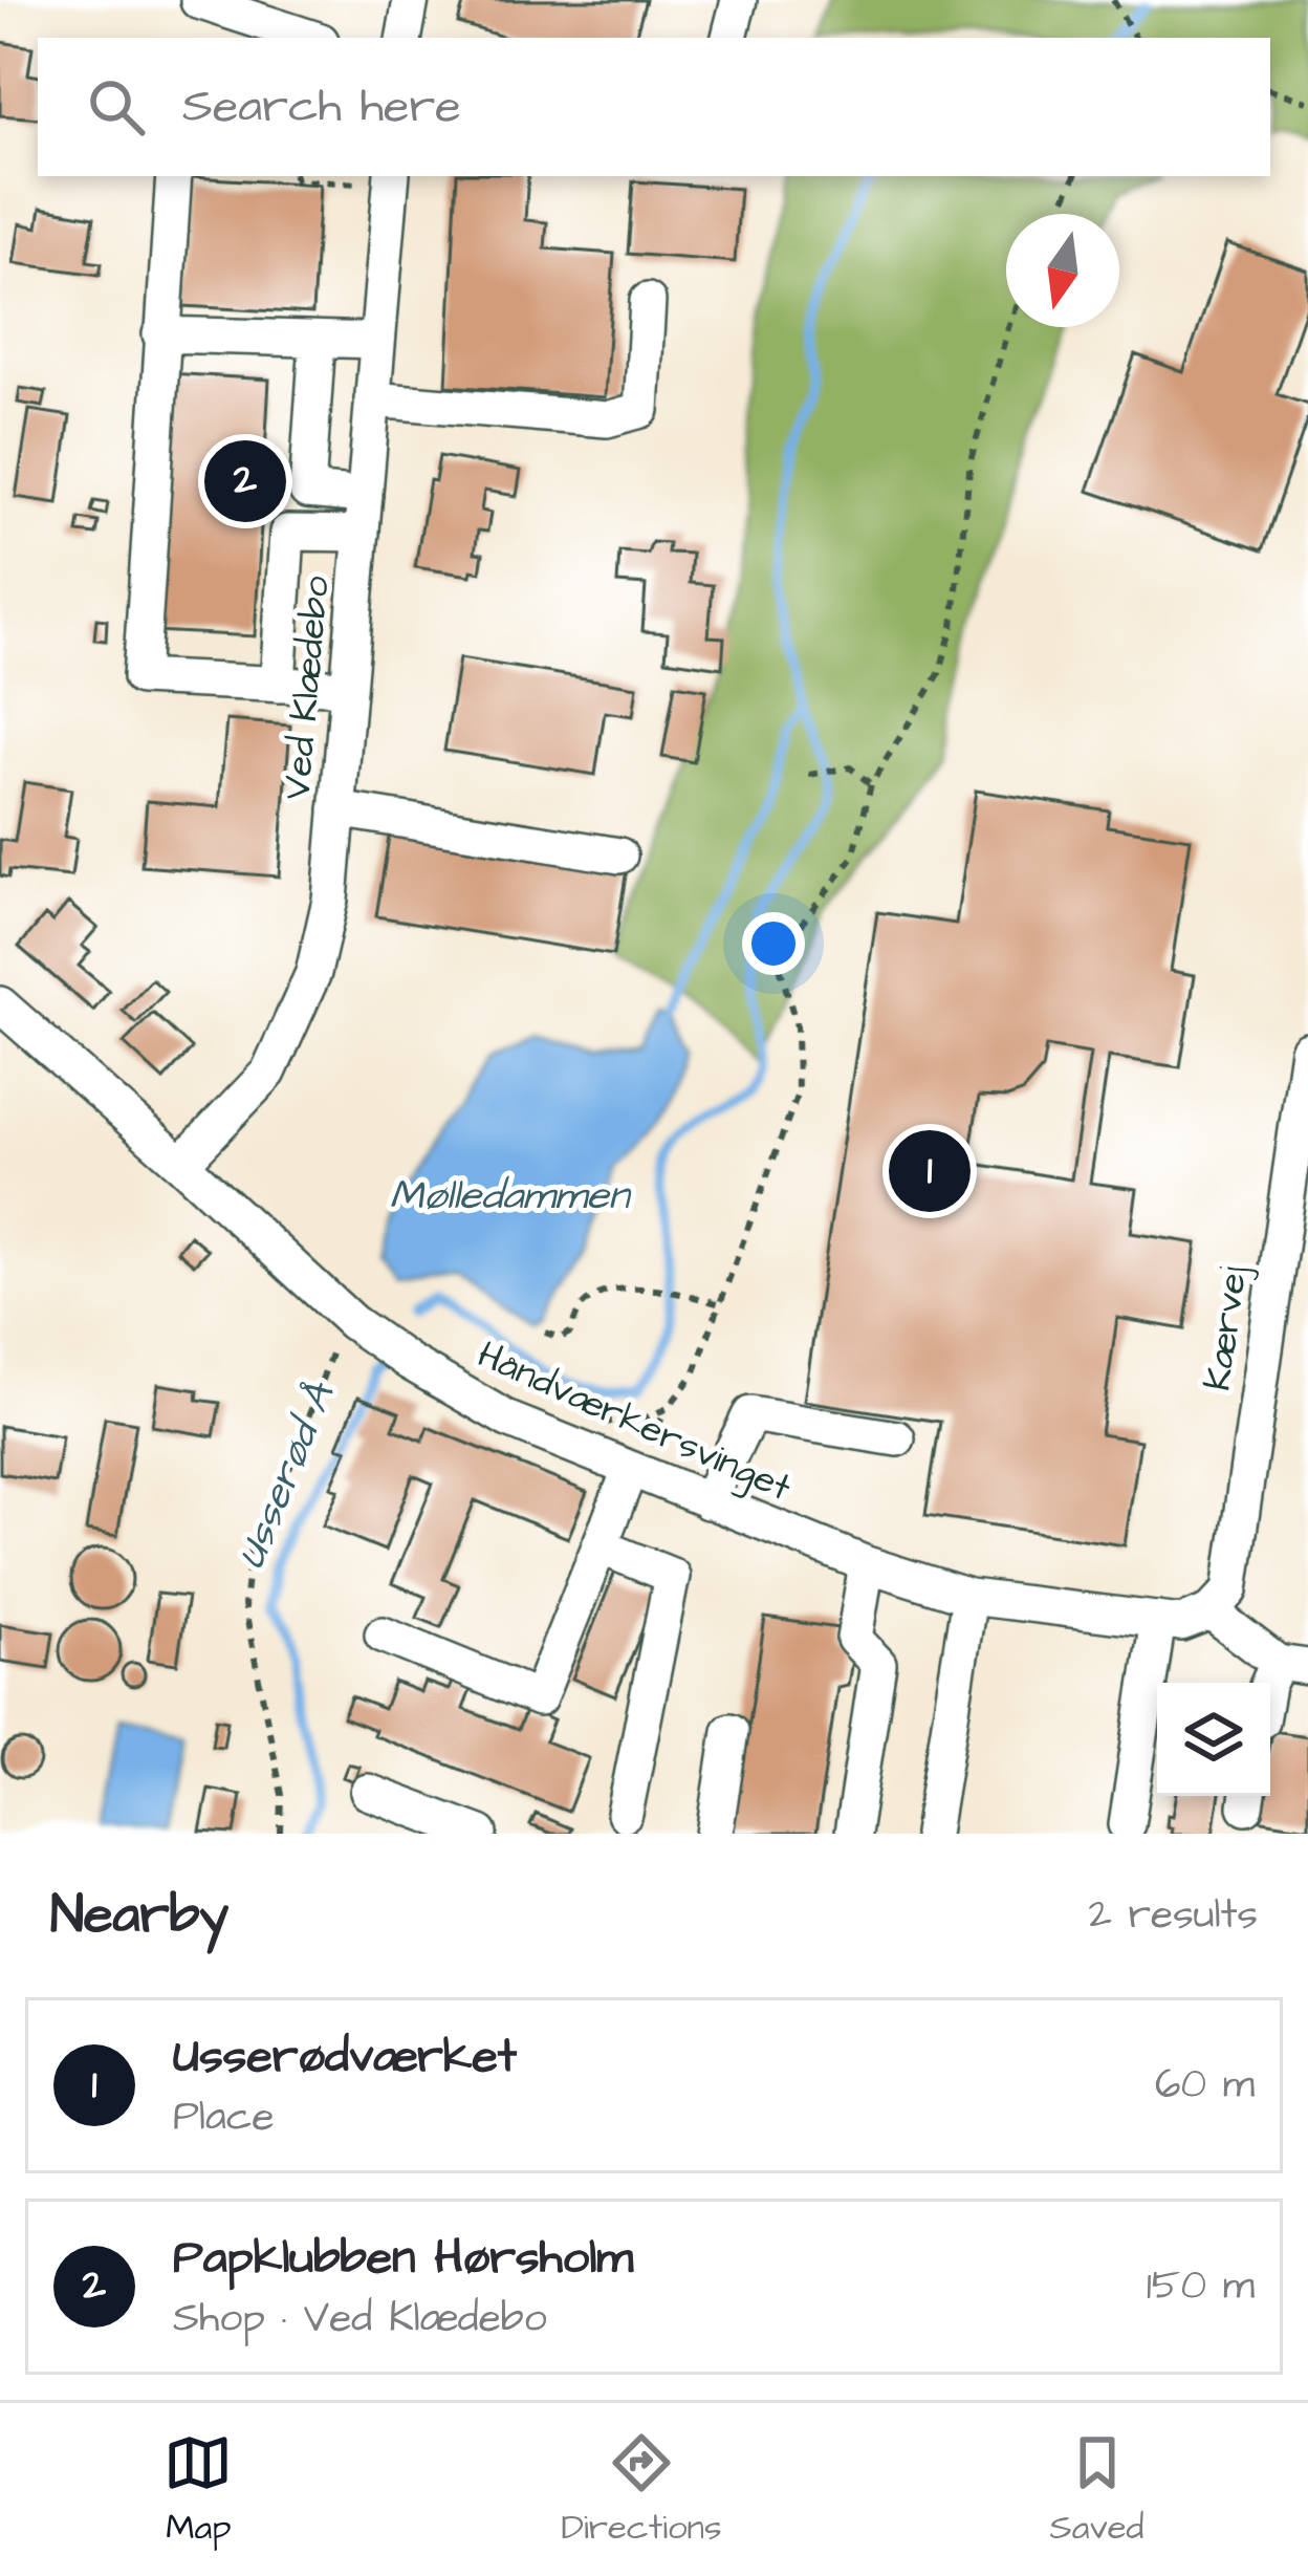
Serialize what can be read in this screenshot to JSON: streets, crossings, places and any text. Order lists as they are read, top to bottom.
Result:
{
  "streets": {
    "street": ["Ved Klædebo", "Kærvej", "Håndværkersvinget"]
  },
  "crossings": [
    ["Ved Klædebo", "Håndværkersvinget"],
    ["Kærvej", "Håndværkersvinget"]
  ],
  "water": ["Mølledammen", "Usserød Å"],
  "north": "bottom",
  "page": {
    "search": "Search here",
    "pins": ["2", "1"],
    "heading": ["Nearby", "2 results"],
    "list": [
      {
        "mark": "1",
        "name": "Usserødværket",
        "note": "Place",
        "value": "60 m"
      },
      {
        "mark": "2",
        "name": "Papklubben Hørsholm",
        "note": "Shop · Ved Klædebo",
        "value": "150 m"
      }
    ],
    "nav": ["Map", "Directions", "Saved"]
  }
}
